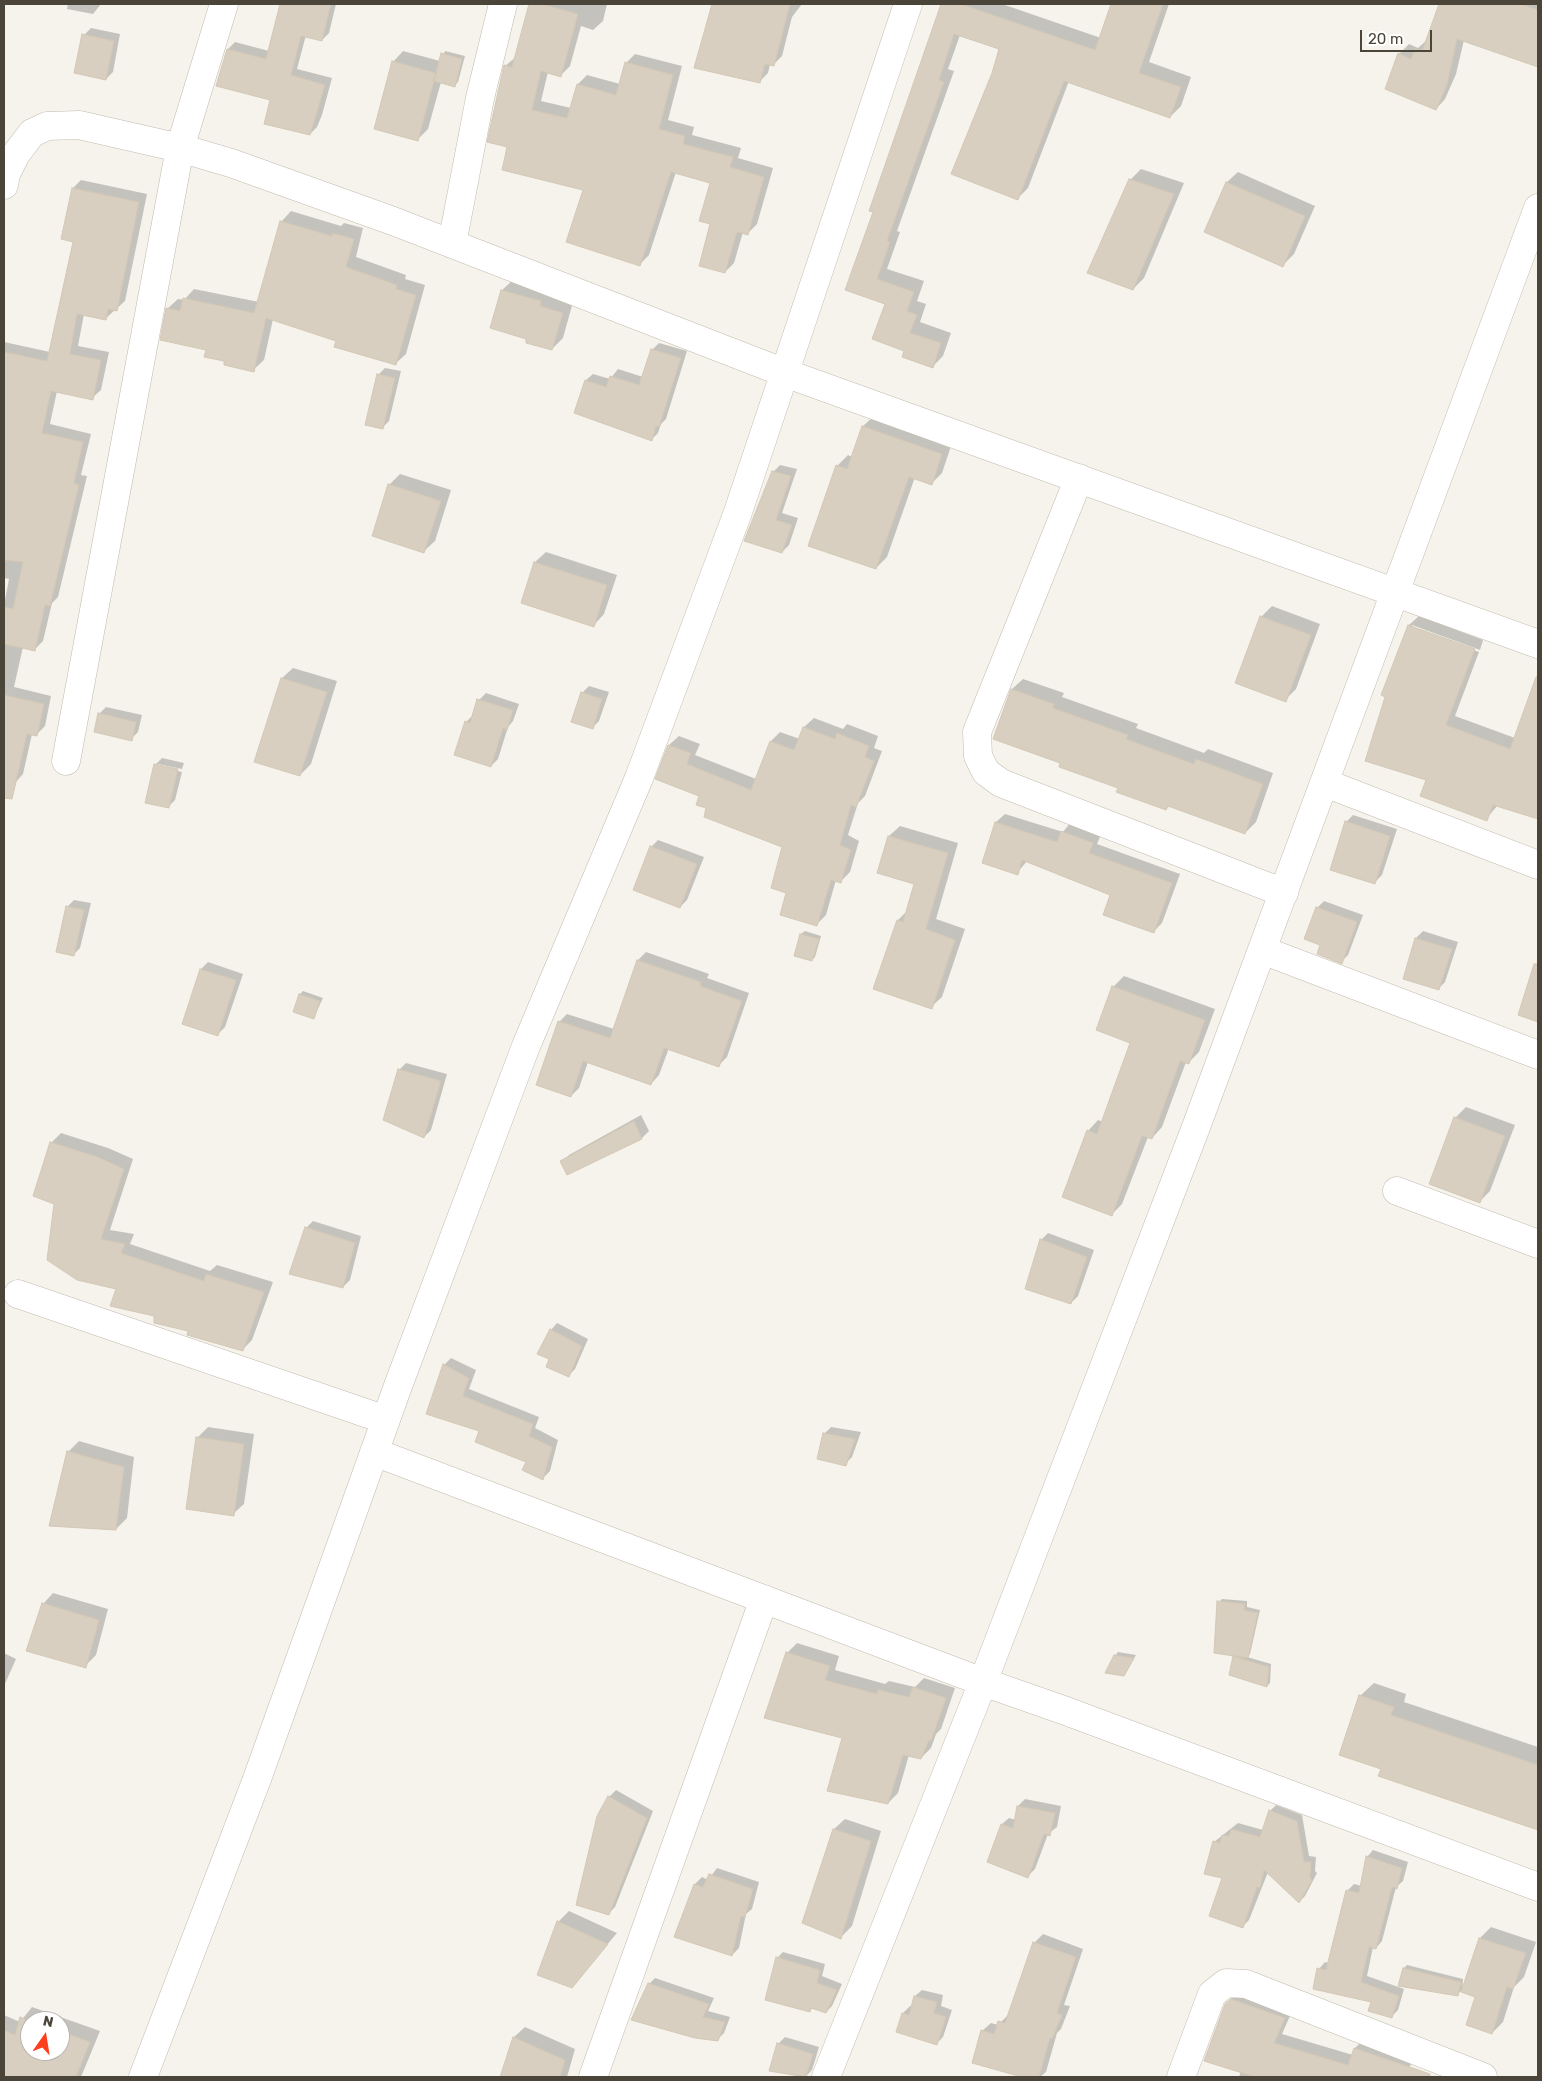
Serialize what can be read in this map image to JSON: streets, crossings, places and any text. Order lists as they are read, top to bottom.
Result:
{
  "scale_bar": "20 m",
  "north": "top"
}
